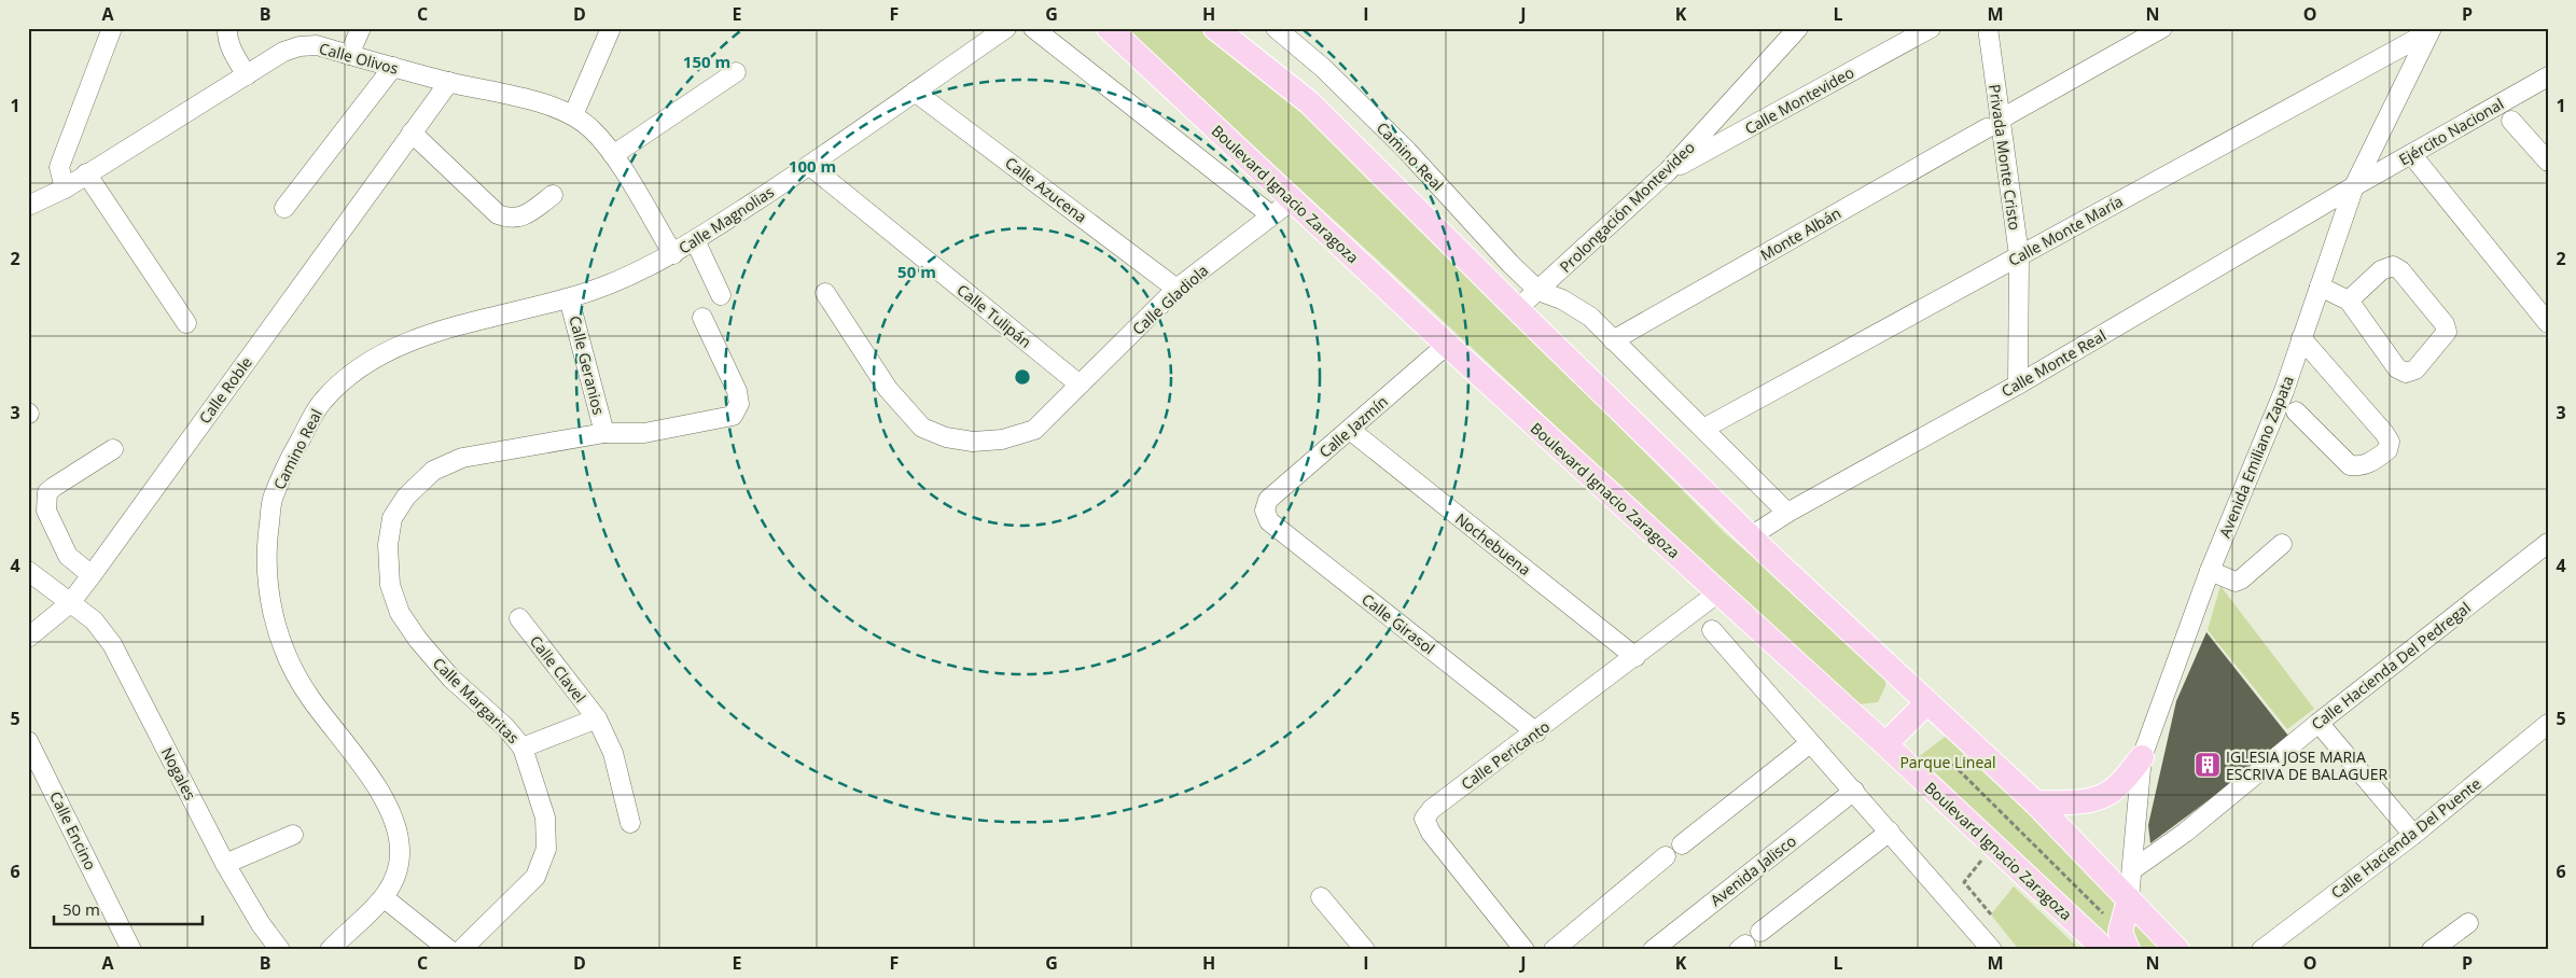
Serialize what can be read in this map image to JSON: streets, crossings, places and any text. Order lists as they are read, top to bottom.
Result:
{
  "streets": {
    "main road": ["Boulevard Ignacio Zaragoza"],
    "street": [
      "Calle Olivos",
      "Calle Montevideo",
      "Ejército Nacional",
      "Camino Real",
      "Privada Monte Cristo",
      "Calle Azucena",
      "Prolongación Montevideo",
      "Calle Magnolias",
      "Calle Monte María",
      "Monte Albán",
      "Calle Gladiola",
      "Calle Tulipán",
      "Calle Monte Real",
      "Calle Geranios",
      "Calle Roble",
      "Calle Jazmín",
      "Avenida Emiliano Zapata",
      "Nochebuena",
      "Calle Girasol",
      "Calle Hacienda Del Pedregal",
      "Calle Clavel",
      "Calle Margaritas",
      "Calle Pericanto",
      "Nogales",
      "Calle Encino",
      "Calle Hacienda Del Puente",
      "Avenida Jalisco"
    ]
  },
  "crossings": [
    ["Calle Olivos", "Calle Magnolias"],
    ["Calle Olivos", "Calle Roble"],
    ["Calle Montevideo", "Prolongación Montevideo"],
    ["Ejército Nacional", "Calle Monte Real"],
    ["Ejército Nacional", "Avenida Emiliano Zapata"],
    ["Camino Real", "Prolongación Montevideo"],
    ["Camino Real", "Calle Magnolias"],
    ["Camino Real", "Calle Geranios"],
    ["Privada Monte Cristo", "Calle Monte María"],
    ["Privada Monte Cristo", "Monte Albán"],
    ["Privada Monte Cristo", "Calle Monte Real"],
    ["Calle Azucena", "Calle Magnolias"],
    ["Calle Azucena", "Calle Gladiola"],
    ["Boulevard Ignacio Zaragoza", "Calle Gladiola"],
    ["Boulevard Ignacio Zaragoza", "Calle Jazmín"],
    ["Boulevard Ignacio Zaragoza", "Calle Pericanto"],
    ["Calle Magnolias", "Calle Tulipán"],
    ["Calle Monte María", "Avenida Emiliano Zapata"],
    ["Calle Gladiola", "Calle Tulipán"],
    ["Calle Monte Real", "Avenida Emiliano Zapata"],
    ["Calle Geranios", "Calle Margaritas"],
    ["Calle Roble", "Nogales"],
    ["Calle Jazmín", "Nochebuena"],
    ["Calle Jazmín", "Calle Girasol"],
    ["Avenida Emiliano Zapata", "Calle Hacienda Del Pedregal"],
    ["Nochebuena", "Calle Pericanto"],
    ["Calle Girasol", "Calle Pericanto"],
    ["Calle Clavel", "Calle Margaritas"]
  ],
  "parks": ["Parque Lineal"],
  "places": {
    "building": ["IGLESIA JOSE MARIA ESCRIVA DE BALAGUER"]
  },
  "scale_bar": "50 m",
  "grid": {
    "columns": [
      "A",
      "B",
      "C",
      "D",
      "E",
      "F",
      "G",
      "H",
      "I",
      "J",
      "K",
      "L",
      "M",
      "N",
      "O",
      "P"
    ],
    "rows": [
      "1",
      "2",
      "3",
      "4",
      "5",
      "6"
    ]
  },
  "rings": ["150 m", "100 m", "50 m"]
}
